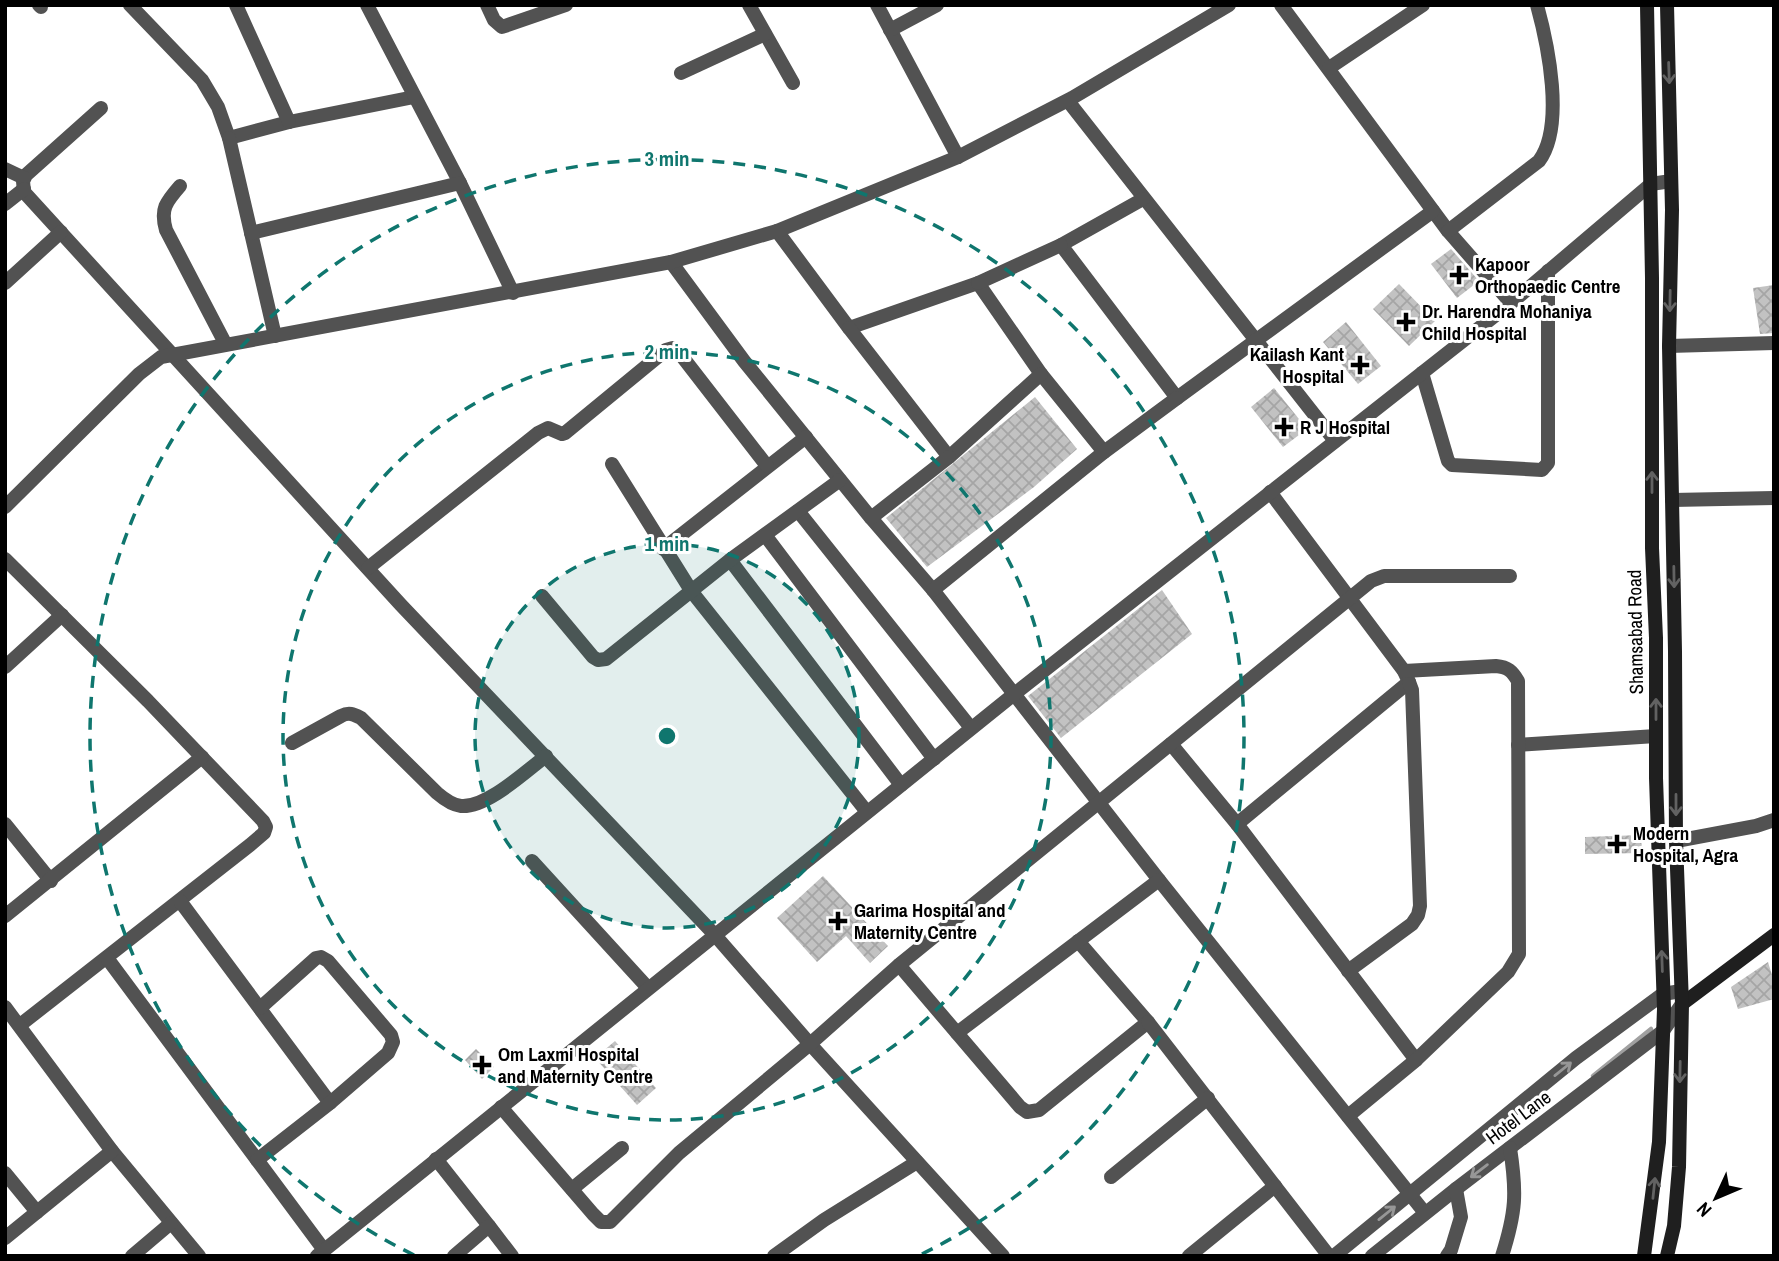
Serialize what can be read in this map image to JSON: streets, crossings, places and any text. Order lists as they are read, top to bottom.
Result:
{
  "streets": {
    "main road": ["Shamsabad Road"],
    "street": ["Hotel Lane"]
  },
  "crossings": [
    ["Shamsabad Road", "Hotel Lane"]
  ],
  "places": {
    "health": [
      "Kapoor Orthopaedic Centre",
      "Dr. Harendra Mohaniya Child Hospital",
      "Kailash Kant Hospital",
      "R J Hospital",
      "Modern Hospital, Agra",
      "Garima Hospital and Maternity Centre",
      "Om Laxmi Hospital and Maternity Centre"
    ]
  },
  "north": "bottom left",
  "rings": ["3 min", "2 min", "1 min"]
}
